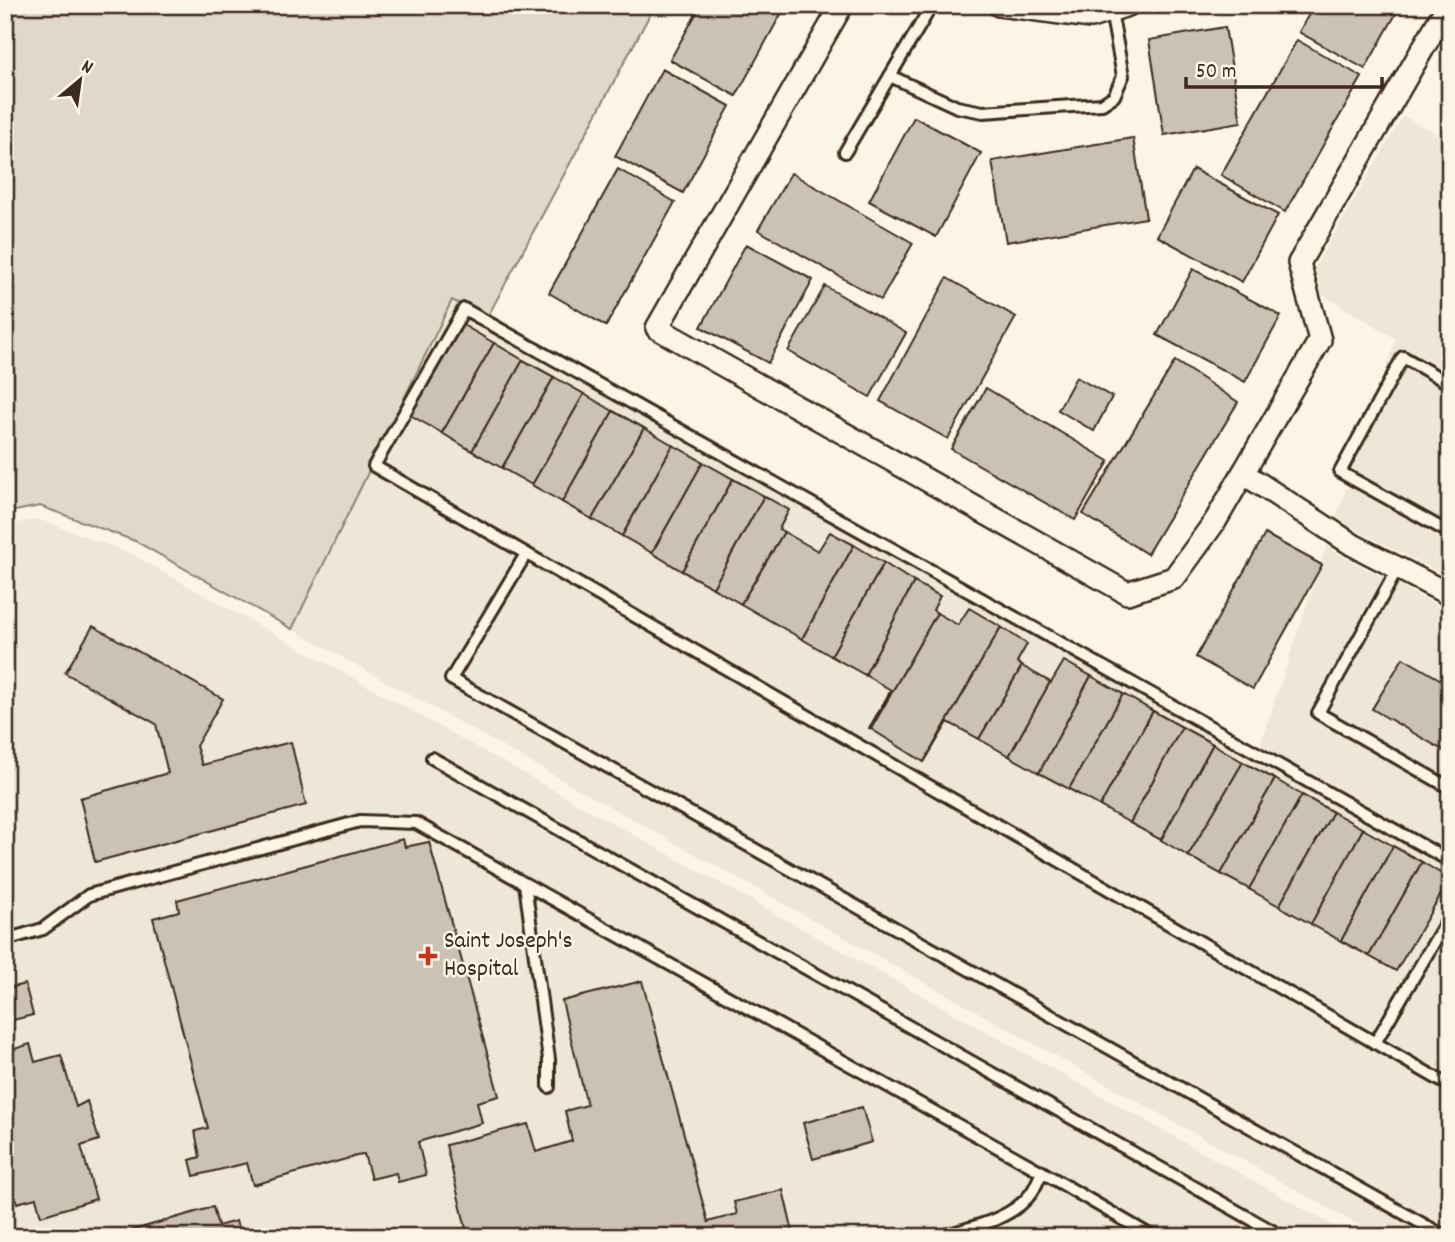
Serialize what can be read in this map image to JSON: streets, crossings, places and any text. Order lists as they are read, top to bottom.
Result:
{
  "places": {
    "health": ["Saint Joseph's Hospital"]
  },
  "scale_bar": "50 m",
  "north": "top right"
}
